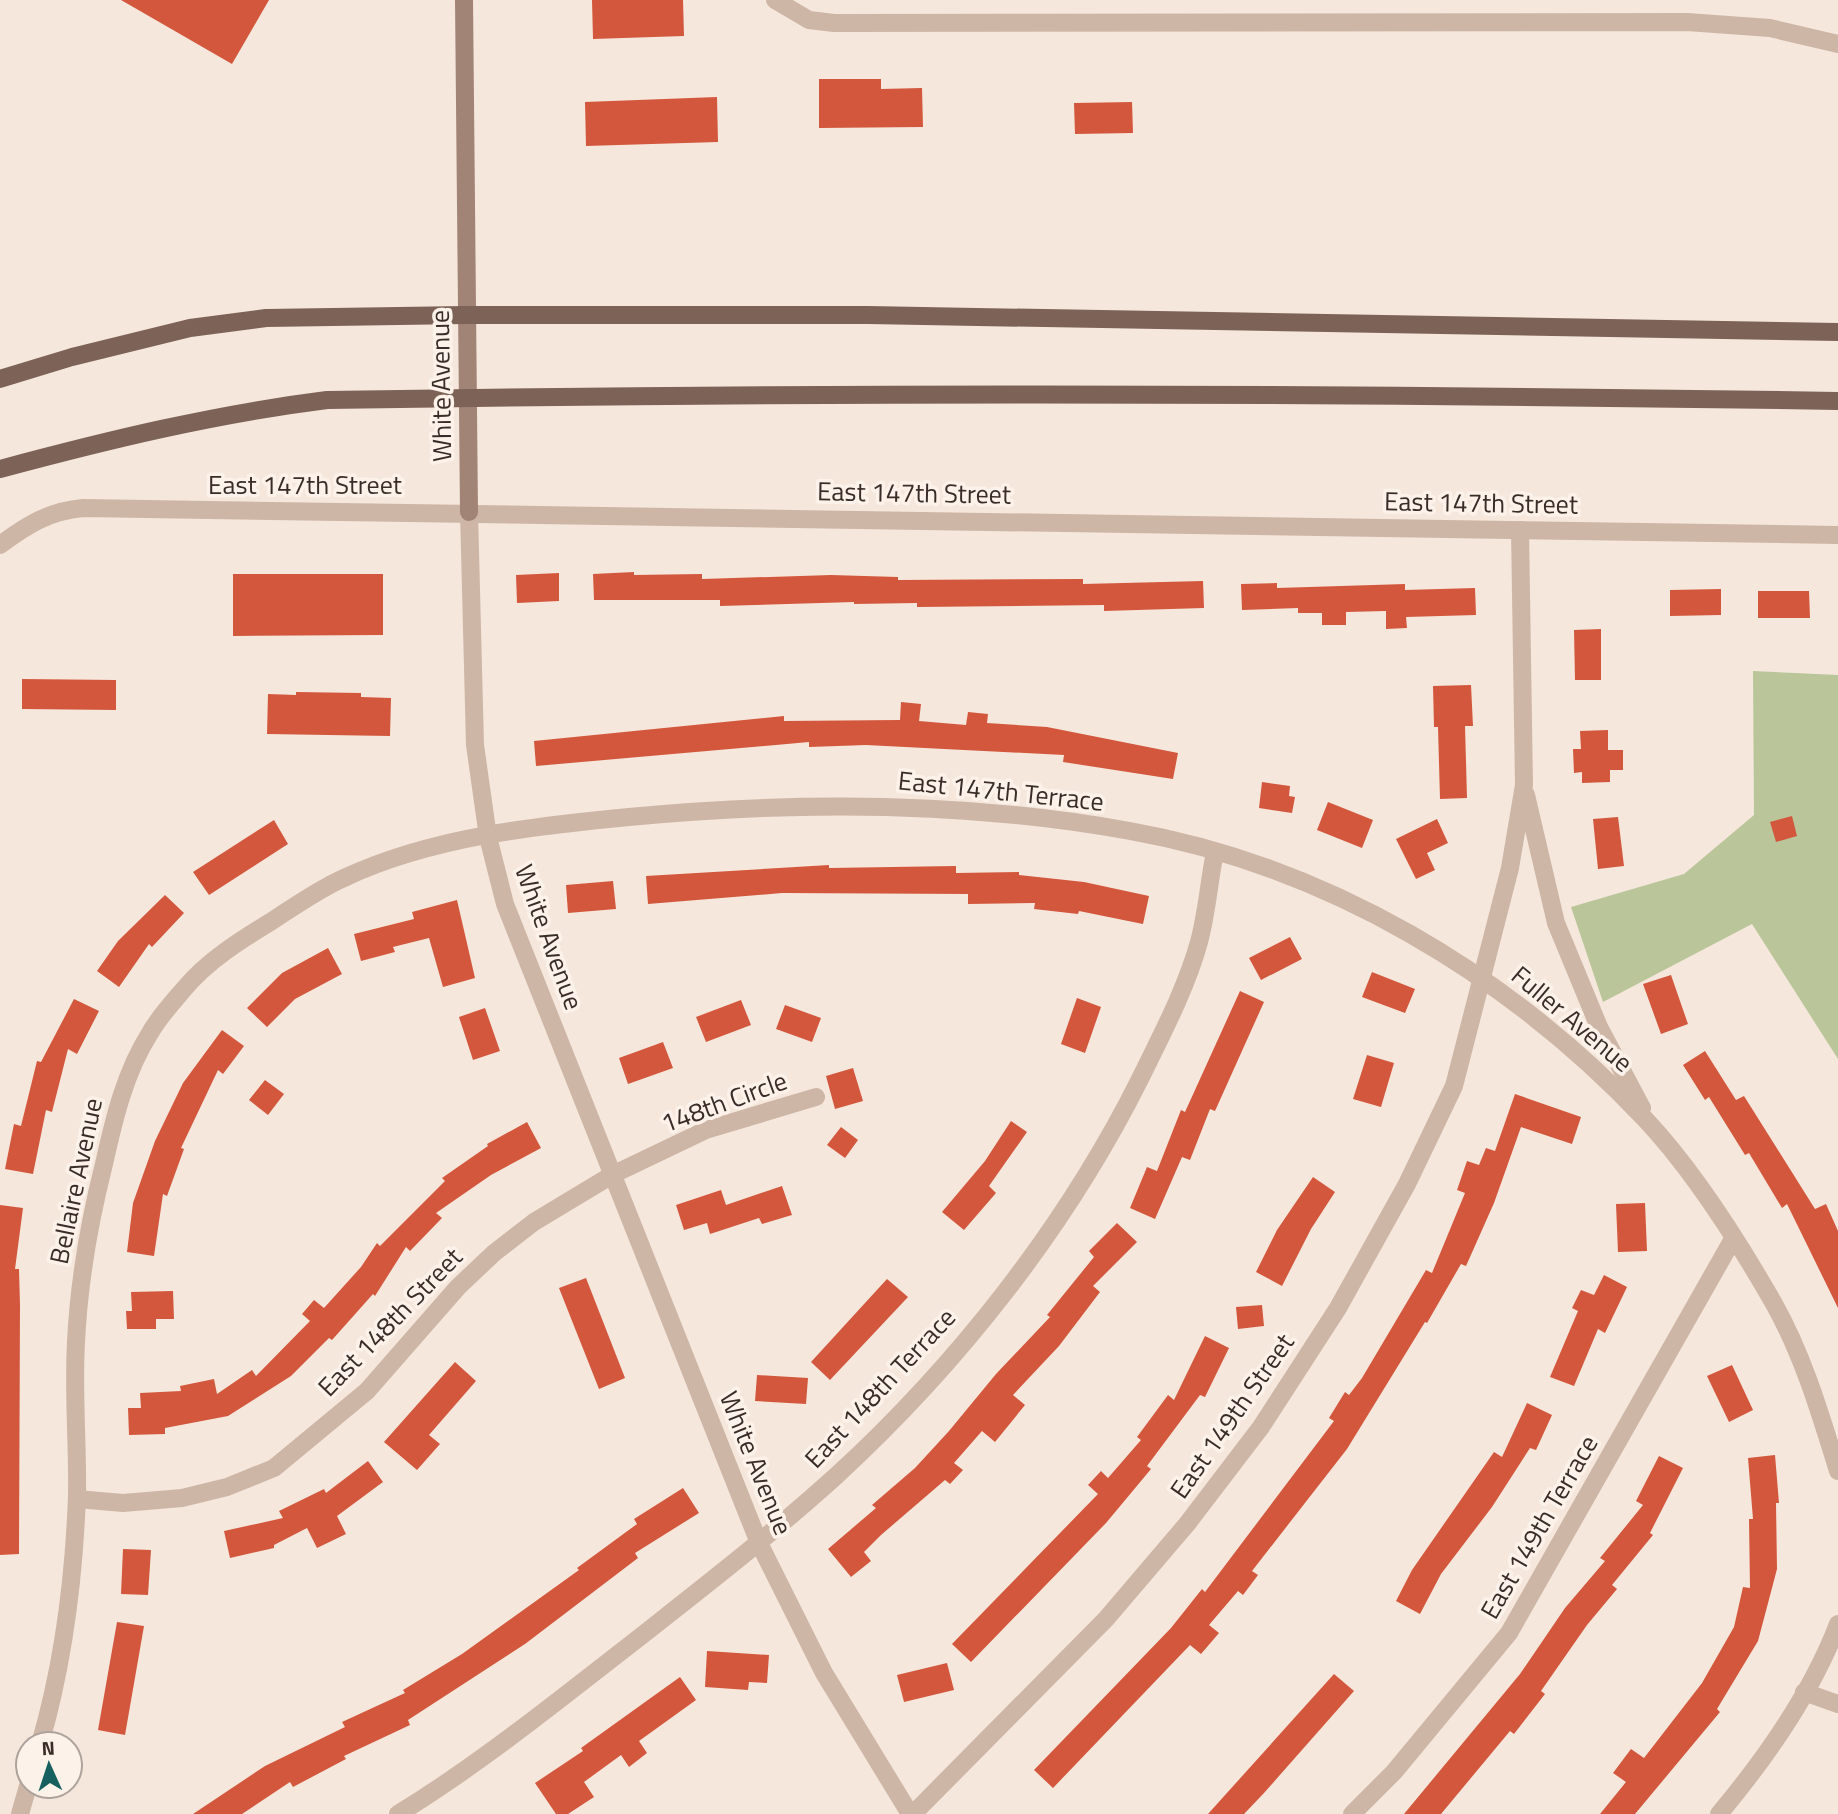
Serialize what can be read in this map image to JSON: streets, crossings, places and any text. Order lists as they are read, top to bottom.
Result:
{
  "streets": {
    "street": [
      "White Avenue",
      "East 147th Street",
      "East 147th Terrace",
      "Fuller Avenue",
      "148th Circle",
      "Bellaire Avenue",
      "East 148th Street",
      "East 148th Terrace",
      "East 149th Street",
      "East 149th Terrace"
    ]
  },
  "crossings": [
    ["White Avenue", "East 147th Street"],
    ["White Avenue", "East 147th Terrace"],
    ["White Avenue", "148th Circle"],
    ["White Avenue", "Bellaire Avenue"],
    ["White Avenue", "East 148th Street"],
    ["White Avenue", "East 148th Terrace"],
    ["White Avenue", "East 149th Street"],
    ["East 147th Street", "Fuller Avenue"],
    ["East 147th Terrace", "Fuller Avenue"],
    ["East 147th Terrace", "Bellaire Avenue"],
    ["East 147th Terrace", "East 148th Terrace"],
    ["East 147th Terrace", "East 149th Street"],
    ["Fuller Avenue", "East 149th Street"],
    ["Fuller Avenue", "East 149th Terrace"],
    ["148th Circle", "East 148th Street"],
    ["Bellaire Avenue", "East 148th Street"]
  ],
  "north": "top"
}
